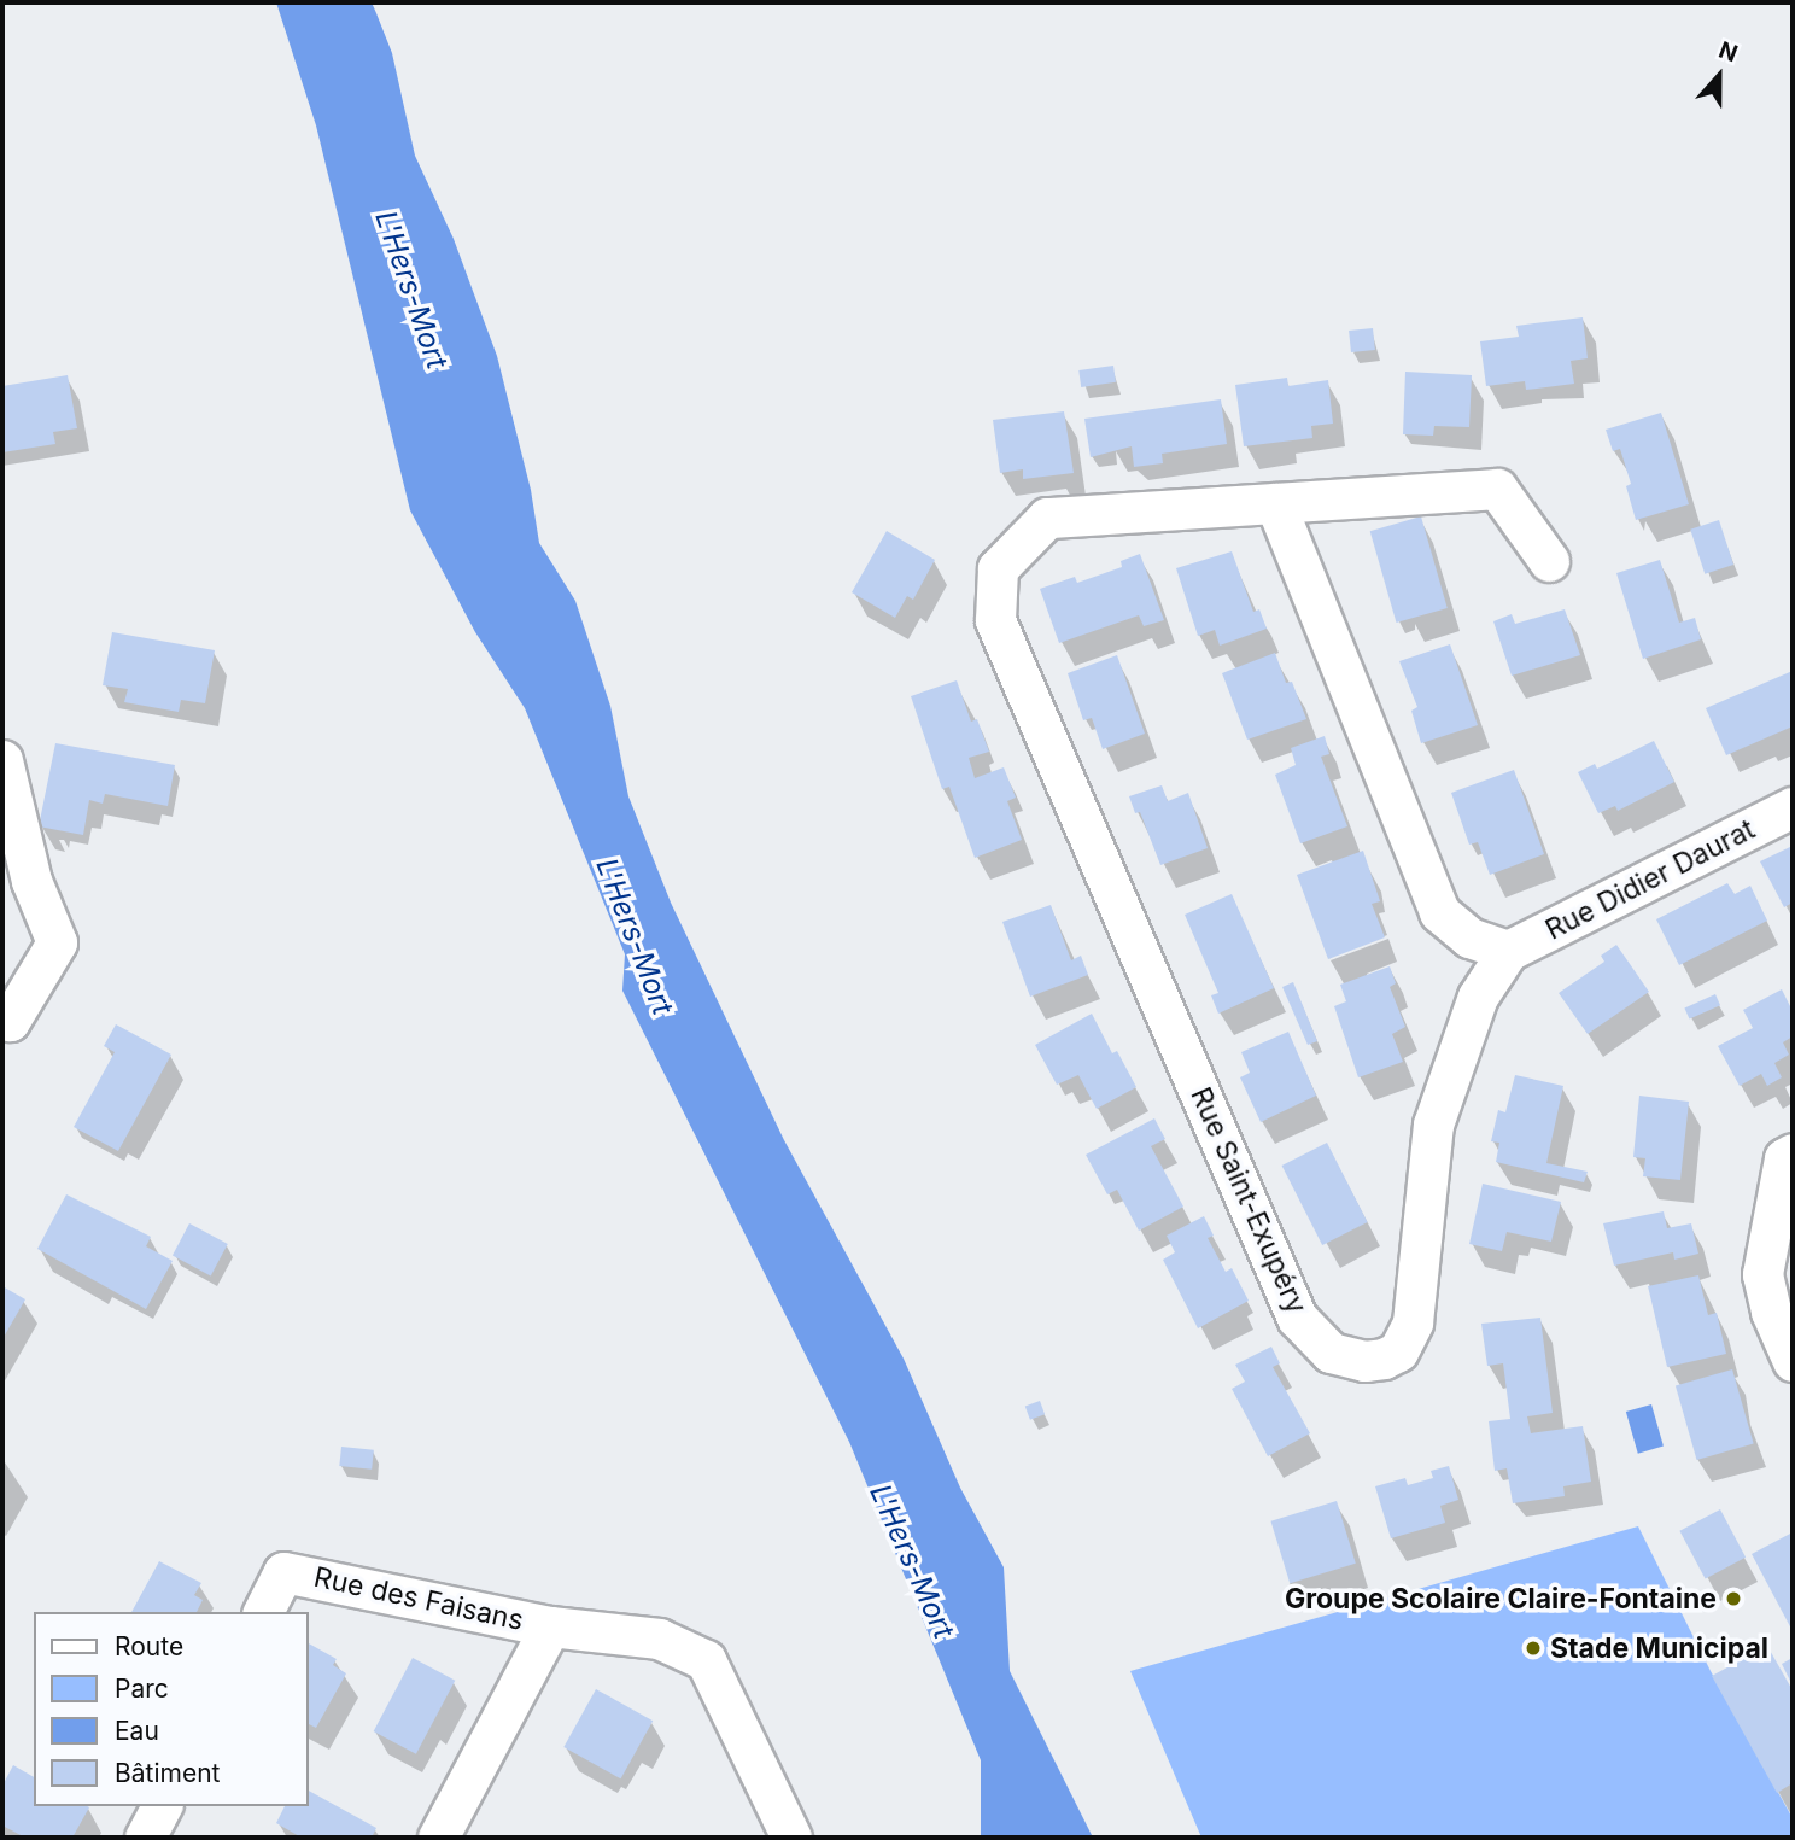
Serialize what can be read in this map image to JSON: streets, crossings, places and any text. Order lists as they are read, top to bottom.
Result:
{
  "streets": {
    "street": ["Rue Didier Daurat", "Rue Saint-Exupéry", "Rue des Faisans"]
  },
  "crossings": [
    ["Rue Didier Daurat", "Rue Saint-Exupéry"]
  ],
  "water": ["L'Hers-Mort"],
  "places": ["Groupe Scolaire Claire-Fontaine", "Stade Municipal"],
  "legend": [
    "Route",
    "Parc",
    "Eau",
    "Bâtiment"
  ],
  "north": "top"
}
